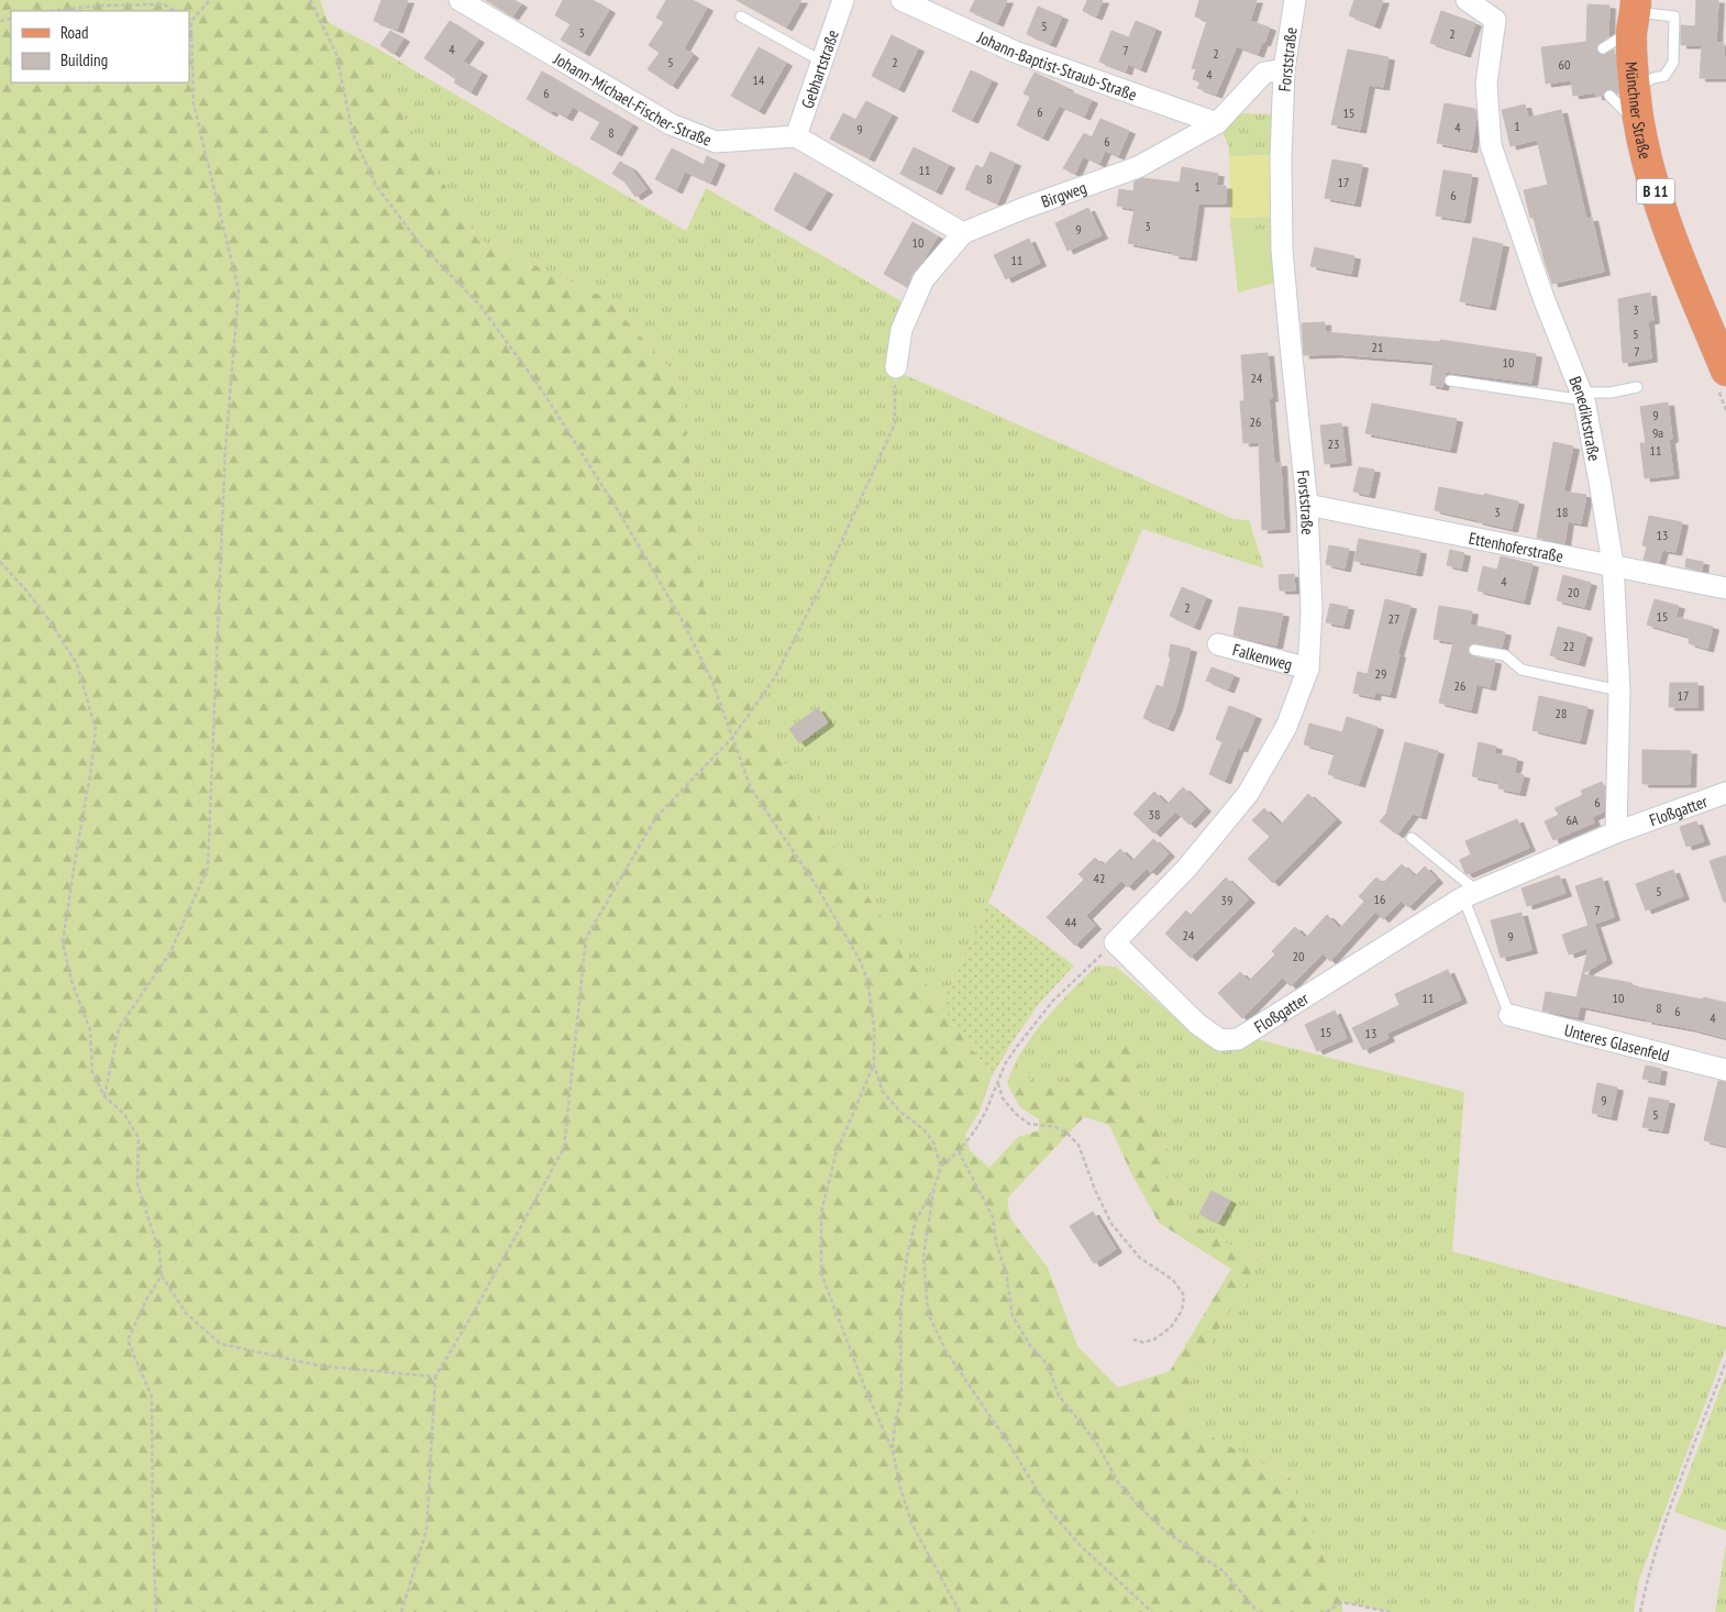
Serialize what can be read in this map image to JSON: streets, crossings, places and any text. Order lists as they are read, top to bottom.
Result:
{
  "streets": {
    "main road": ["Münchner Straße", "B 11"],
    "street": [
      "Forststraße",
      "Johann-Baptist-Straub-Straße",
      "Gebhartstraße",
      "Johann-Michael-Fischer-Straße",
      "Birgweg",
      "Benediktstraße",
      "Ettenhoferstraße",
      "Falkenweg",
      "Floßgatter",
      "Unteres Glasenfeld"
    ]
  },
  "crossings": [
    ["Forststraße", "Birgweg"],
    ["Forststraße", "Ettenhoferstraße"],
    ["Forststraße", "Falkenweg"],
    ["Forststraße", "Floßgatter"],
    ["Johann-Baptist-Straub-Straße", "Birgweg"],
    ["Gebhartstraße", "Johann-Michael-Fischer-Straße"],
    ["Benediktstraße", "Ettenhoferstraße"],
    ["Benediktstraße", "Floßgatter"]
  ],
  "house_numbers": [
    "5",
    "3",
    "2",
    "4",
    "7",
    "2",
    "5",
    "2",
    "60",
    "4",
    "14",
    "6",
    "6",
    "15",
    "1",
    "4",
    "9",
    "8",
    "6",
    "11",
    "8",
    "17",
    "1",
    "6",
    "3",
    "9",
    "10",
    "11",
    "3",
    "5",
    "21",
    "7",
    "10",
    "24",
    "9",
    "26",
    "9a",
    "23",
    "11",
    "3",
    "18",
    "13",
    "4",
    "20",
    "2",
    "15",
    "27",
    "22",
    "29",
    "26",
    "17",
    "28",
    "6",
    "38",
    "6A",
    "42",
    "5",
    "16",
    "39",
    "7",
    "44",
    "24",
    "9",
    "20",
    "11",
    "10",
    "8",
    "6",
    "4",
    "15",
    "13",
    "9",
    "5"
  ],
  "legend": ["Road", "Building"]
}
